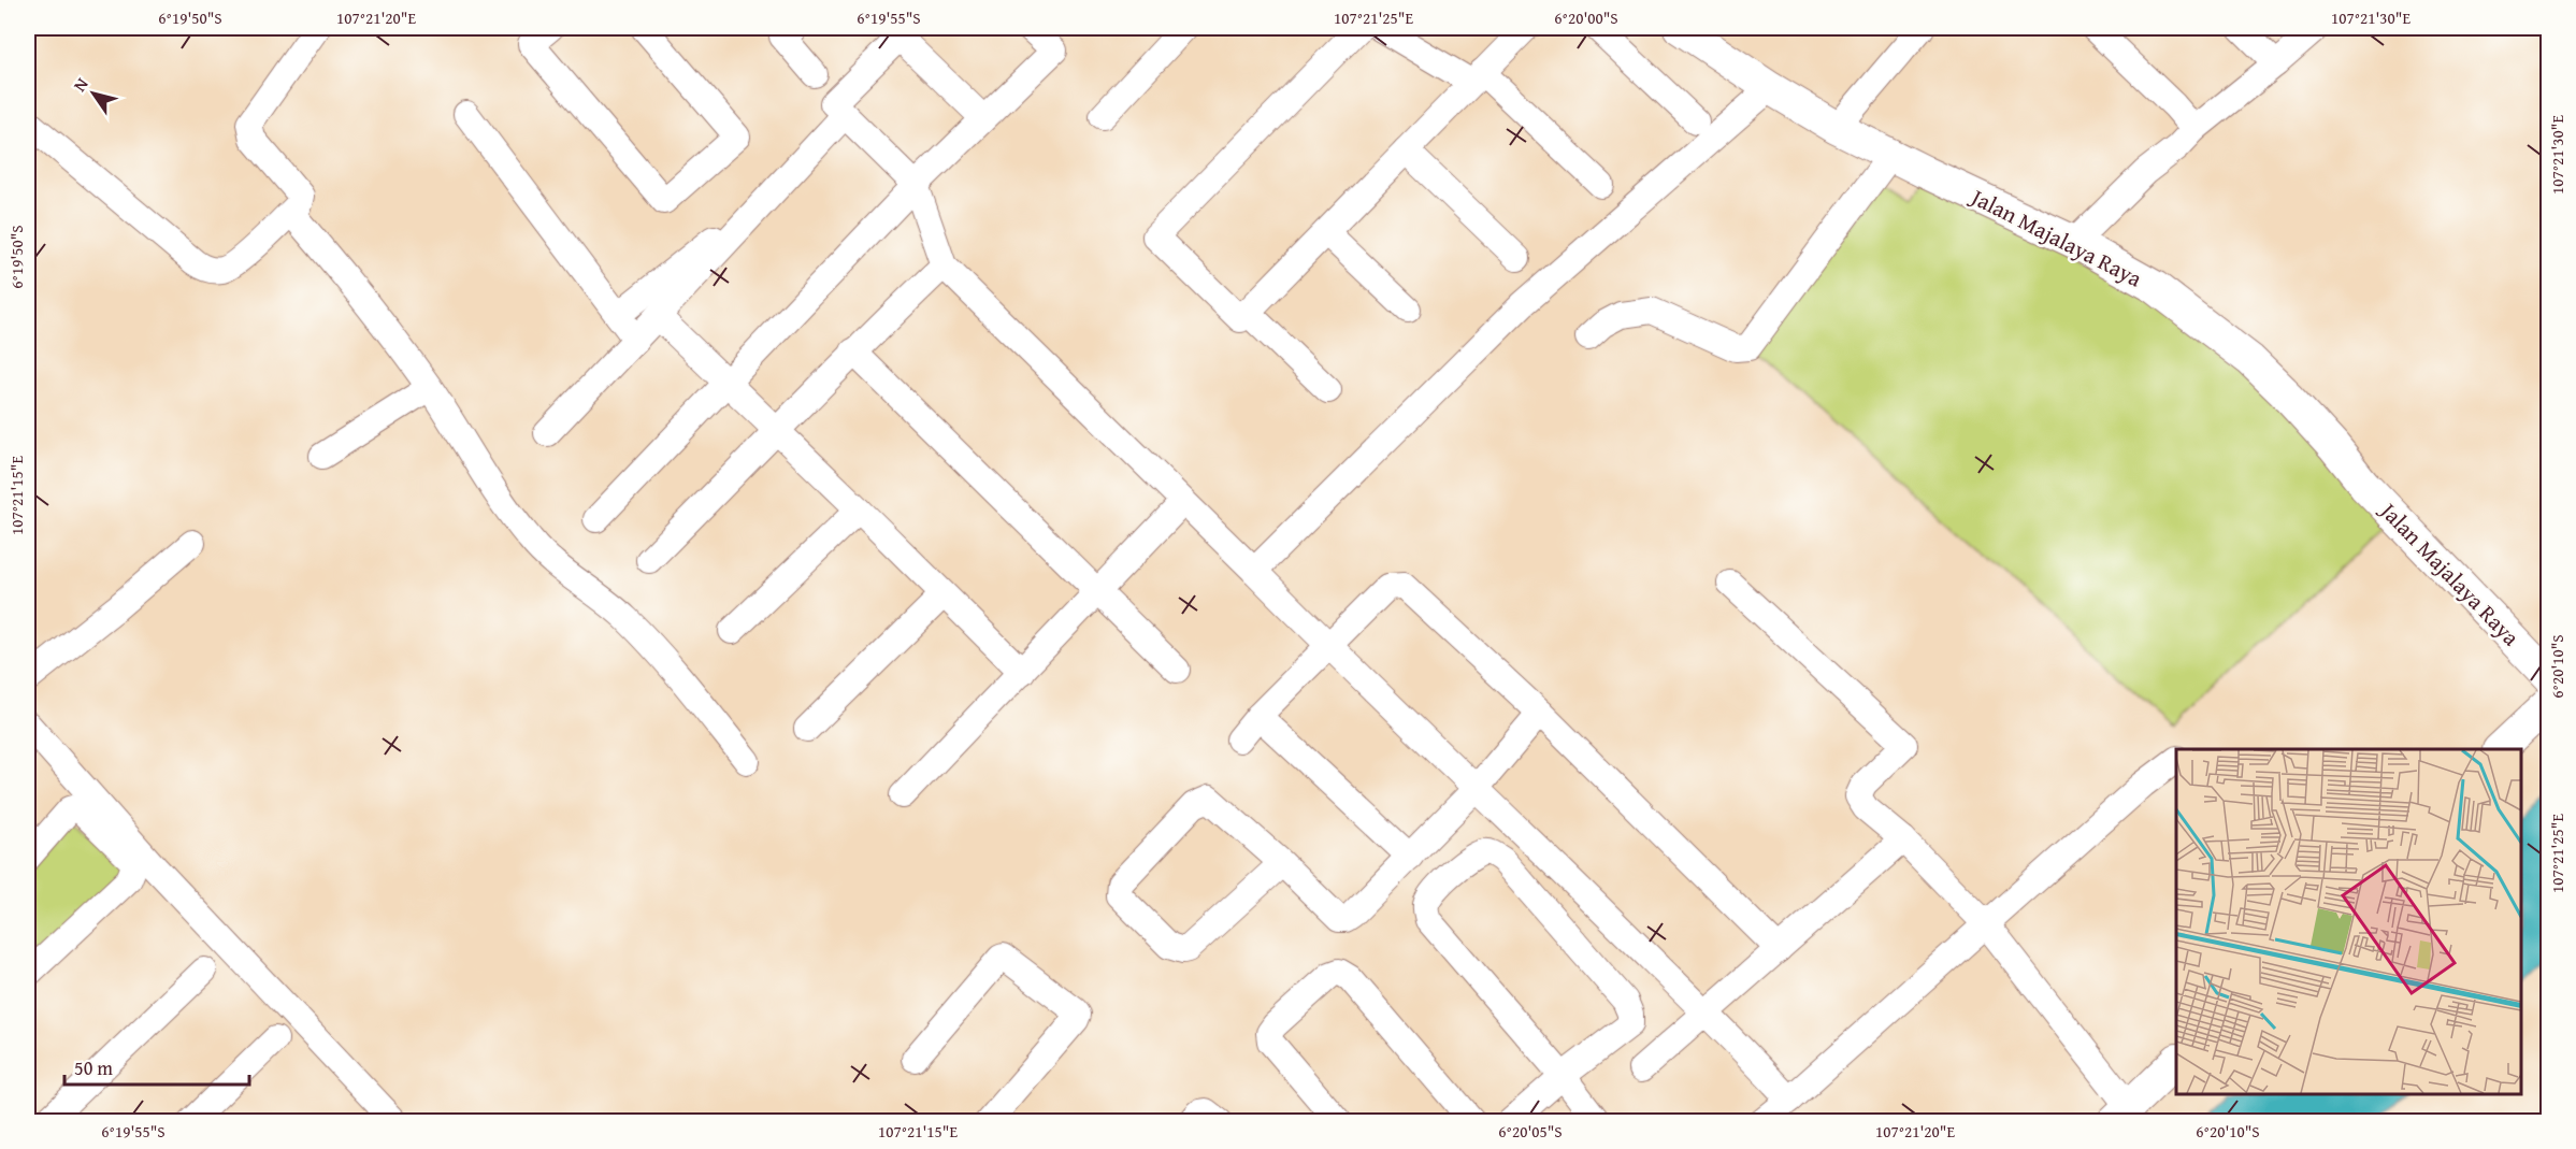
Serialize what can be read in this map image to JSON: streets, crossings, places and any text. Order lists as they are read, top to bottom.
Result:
{
  "streets": {
    "street": ["Jalan Majalaya Raya"]
  },
  "scale_bar": "50 m",
  "north": "top left",
  "coordinates": [
    "6°19'50\"S",
    "107°21'20\"E",
    "6°19'55\"S",
    "107°21'25\"E",
    "6°20'00\"S",
    "107°21'30\"E",
    "107°21'15\"E",
    "6°20'10\"S",
    "6°20'05\"S"
  ]
}
